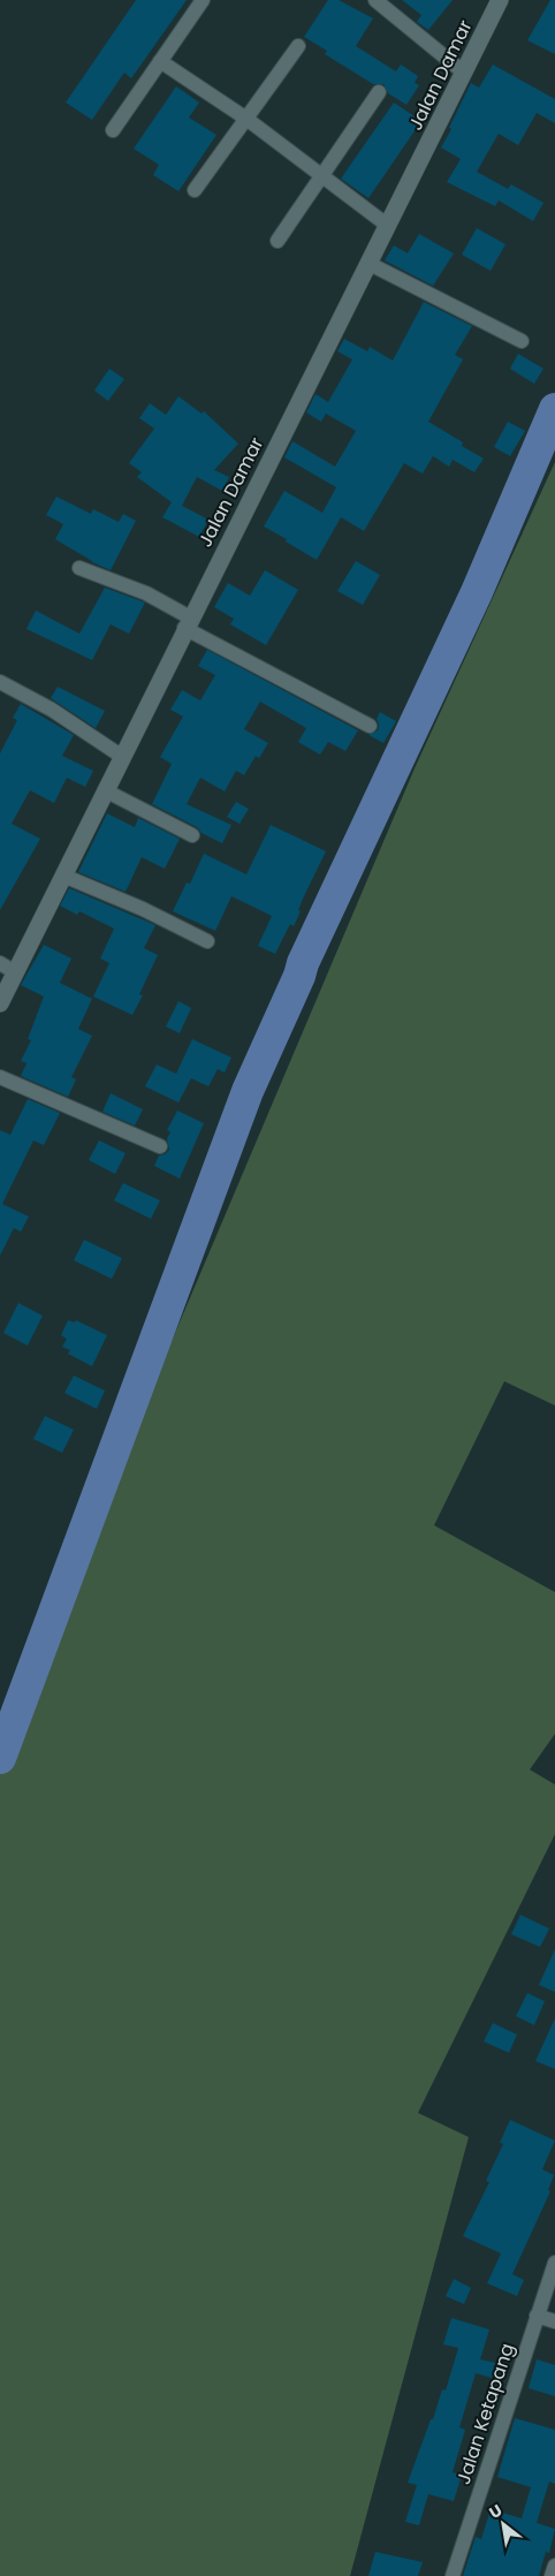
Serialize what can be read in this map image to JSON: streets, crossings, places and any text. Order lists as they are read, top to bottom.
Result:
{
  "streets": {
    "street": ["Jalan Damar", "Jalan Ketapang"]
  },
  "north": "top left"
}
